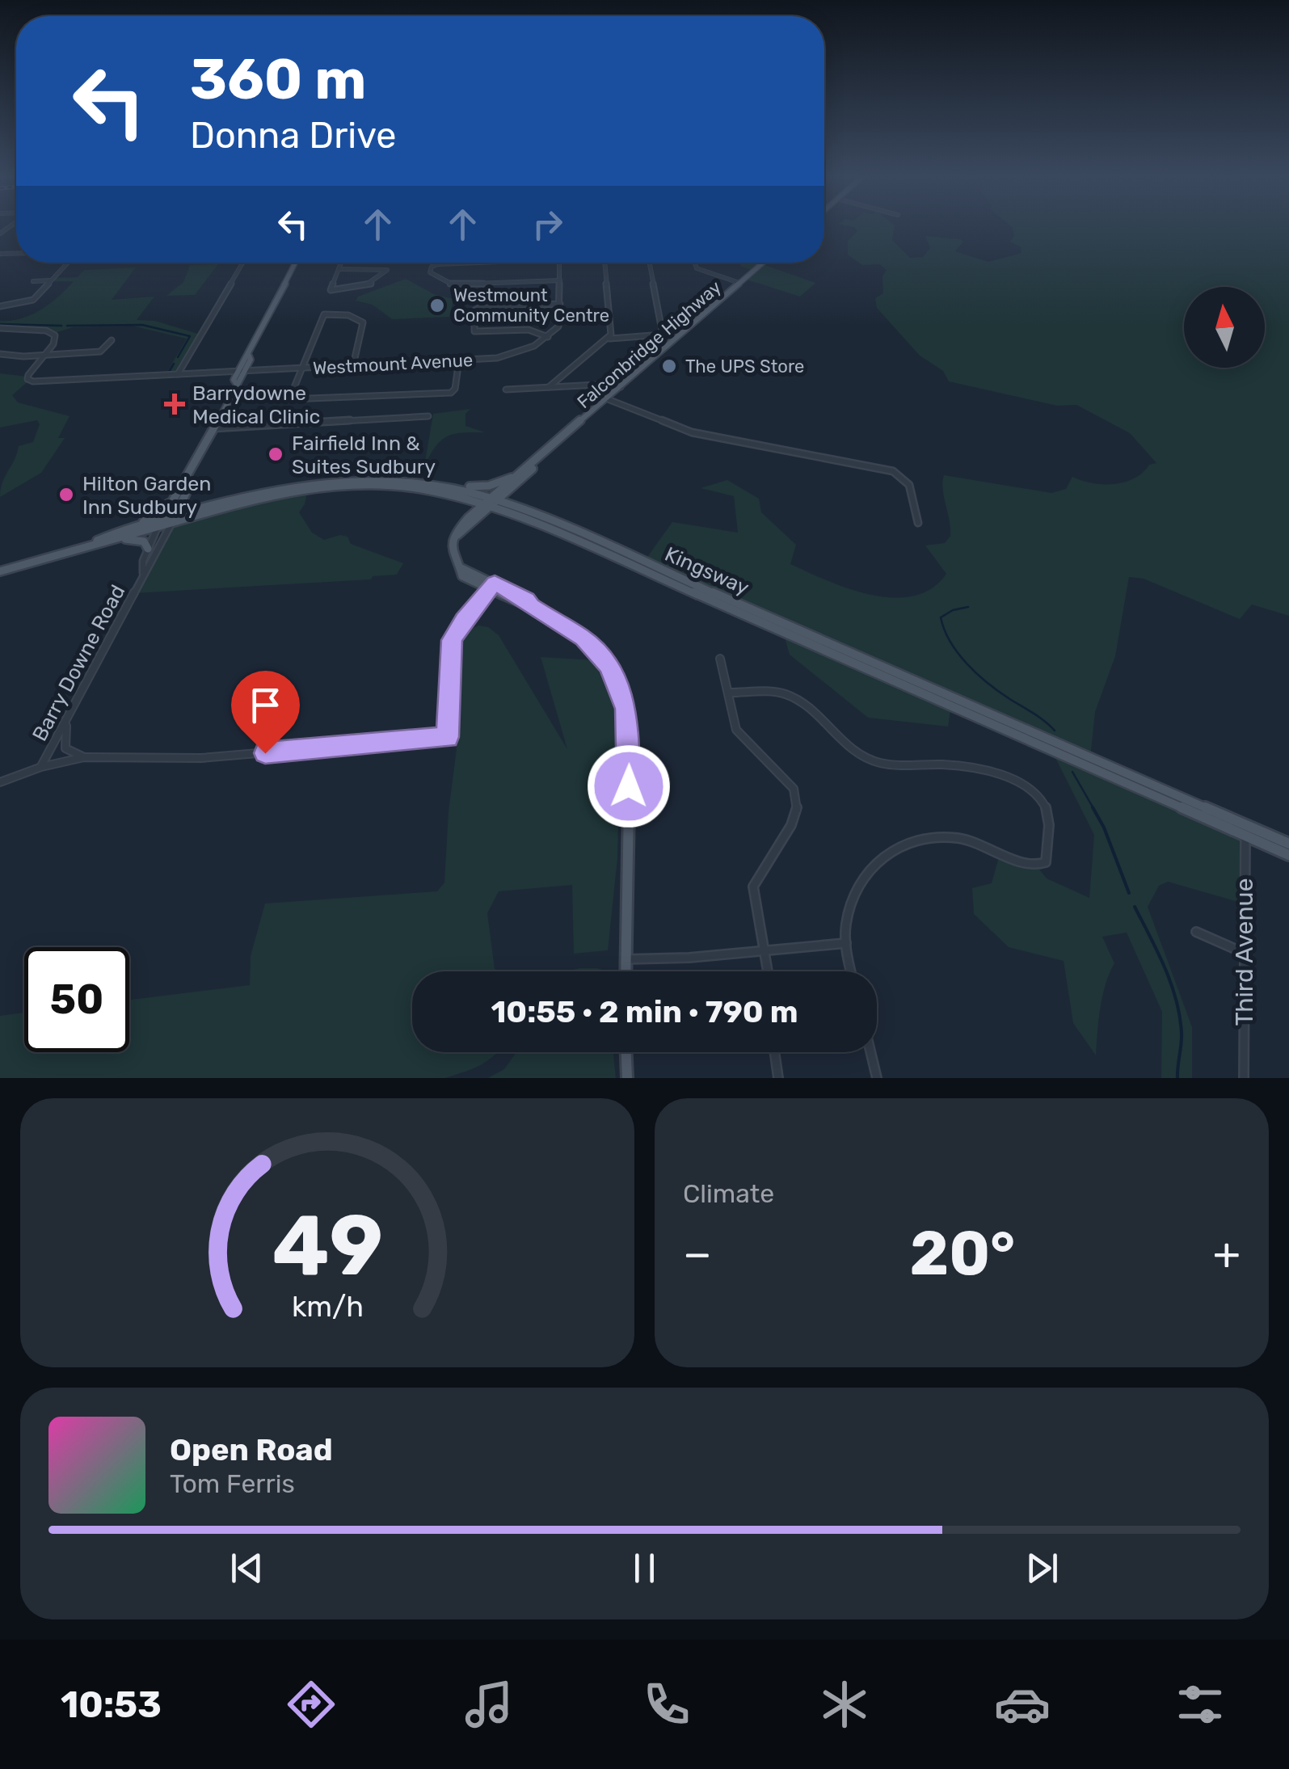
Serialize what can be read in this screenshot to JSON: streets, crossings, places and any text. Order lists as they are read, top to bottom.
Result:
{
  "streets": {
    "main road": ["Falconbridge Highway", "Kingsway", "Barry Downe Road"],
    "street": ["Westmount Avenue", "Third Avenue"]
  },
  "crossings": [
    ["Falconbridge Highway", "Kingsway"],
    ["Westmount Avenue", "Barry Downe Road"],
    ["Kingsway", "Barry Downe Road"],
    ["Kingsway", "Third Avenue"]
  ],
  "places": {
    "other": [
      "Westmount Community Centre",
      "The UPS Store",
      "Fairfield Inn & Suites Sudbury",
      "Hilton Garden Inn Sudbury"
    ],
    "health": ["Barrydowne Medical Clinic"]
  },
  "north": "top",
  "page": {
    "turn": ["360 m", "Donna Drive"],
    "limit": "50",
    "trip": "10:55 · 2 min · 790 m",
    "tile": "Climate",
    "heat": ["−", "20°", "+"],
    "song": ["Open Road", "Tom Ferris"],
    "tabs": "10:53",
    "gauge": ["49", "km/h"]
  }
}
